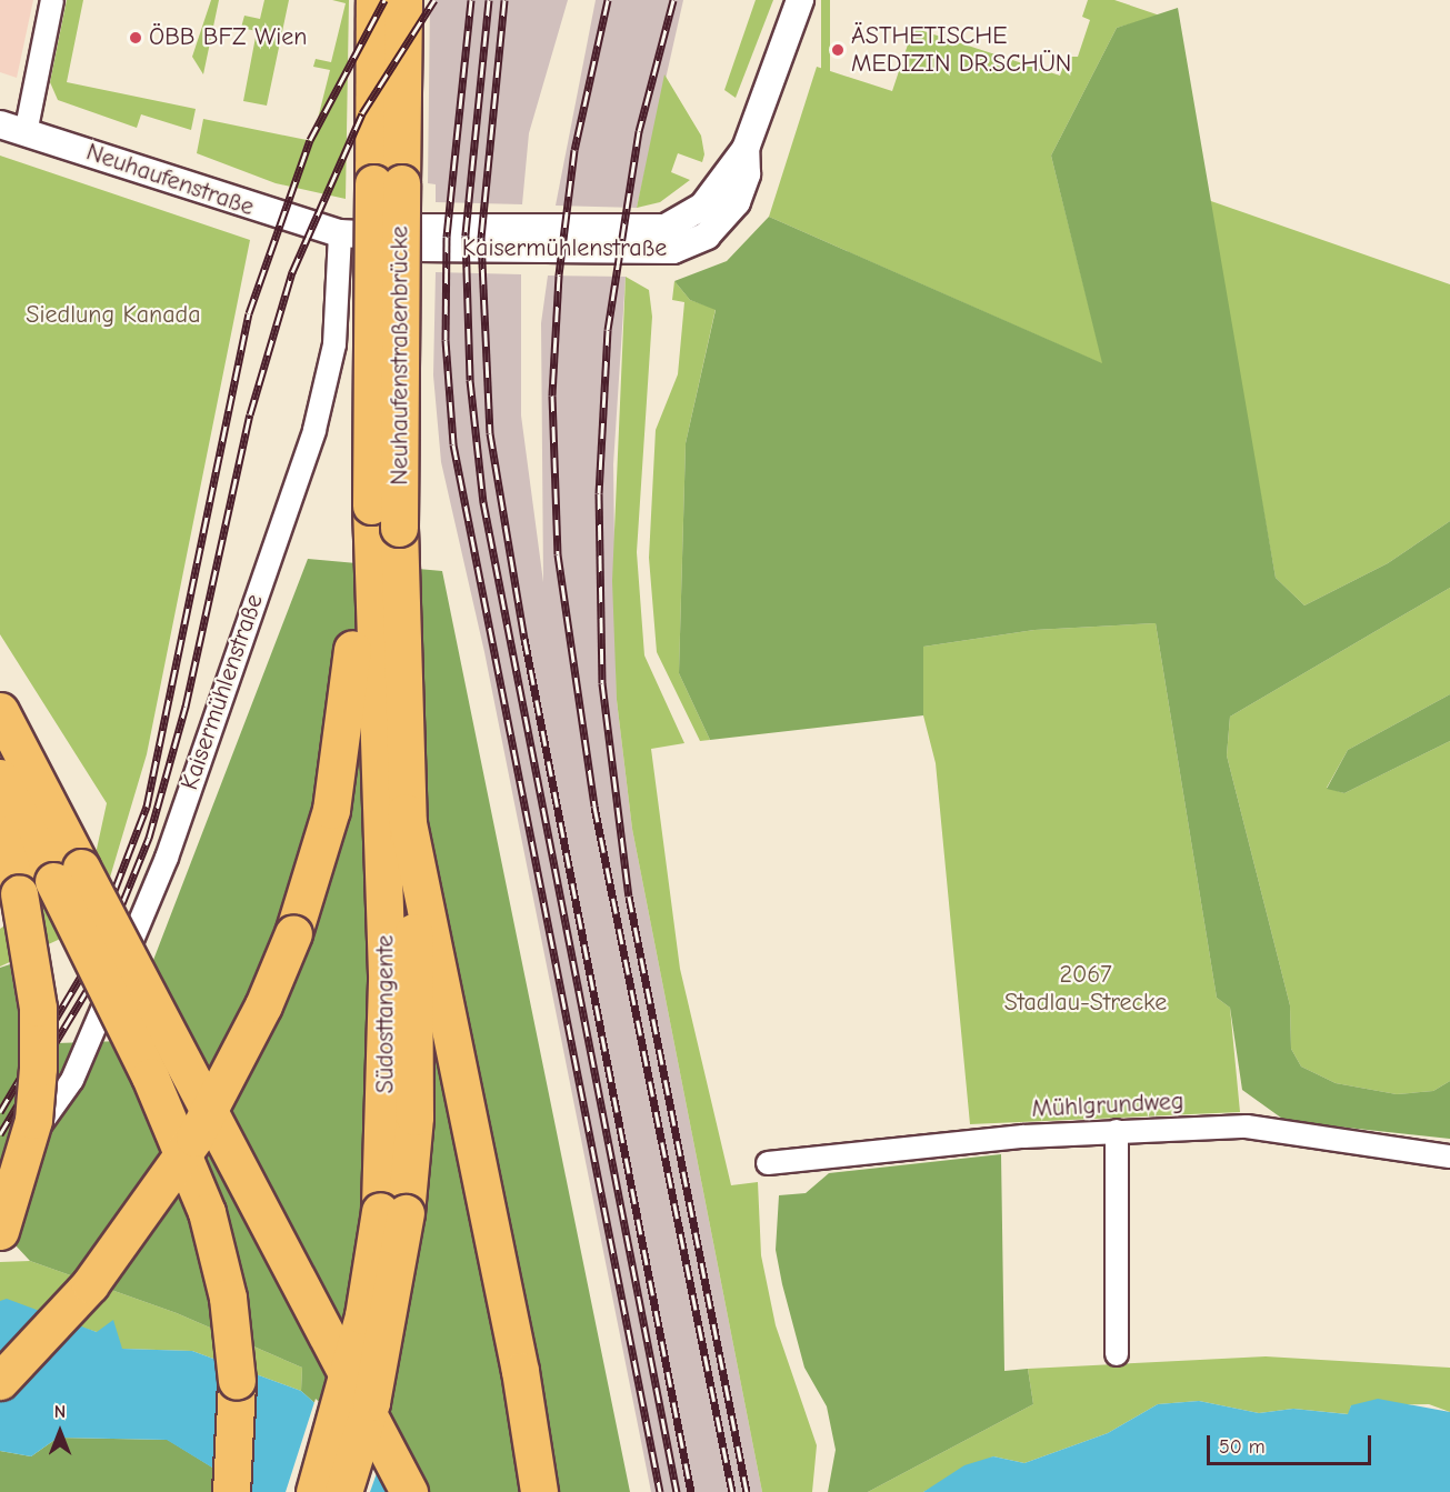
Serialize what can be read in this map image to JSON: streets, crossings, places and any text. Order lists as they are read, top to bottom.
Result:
{
  "streets": {
    "highway": ["Neuhaufenstraßenbrücke", "Südosttangente"],
    "street": ["Neuhaufenstraße", "Kaisermühlenstraße", "Mühlgrundweg"]
  },
  "crossings": [
    ["Neuhaufenstraße", "Kaisermühlenstraße"],
    ["Neuhaufenstraßenbrücke", "Südosttangente"]
  ],
  "parks": ["Siedlung Kanada", "2067 Stadlau-Strecke"],
  "places": ["ÖBB BFZ Wien", "ÄSTHETISCHE MEDIZIN DR.SCHÜN"],
  "scale_bar": "50 m",
  "north": "top"
}
